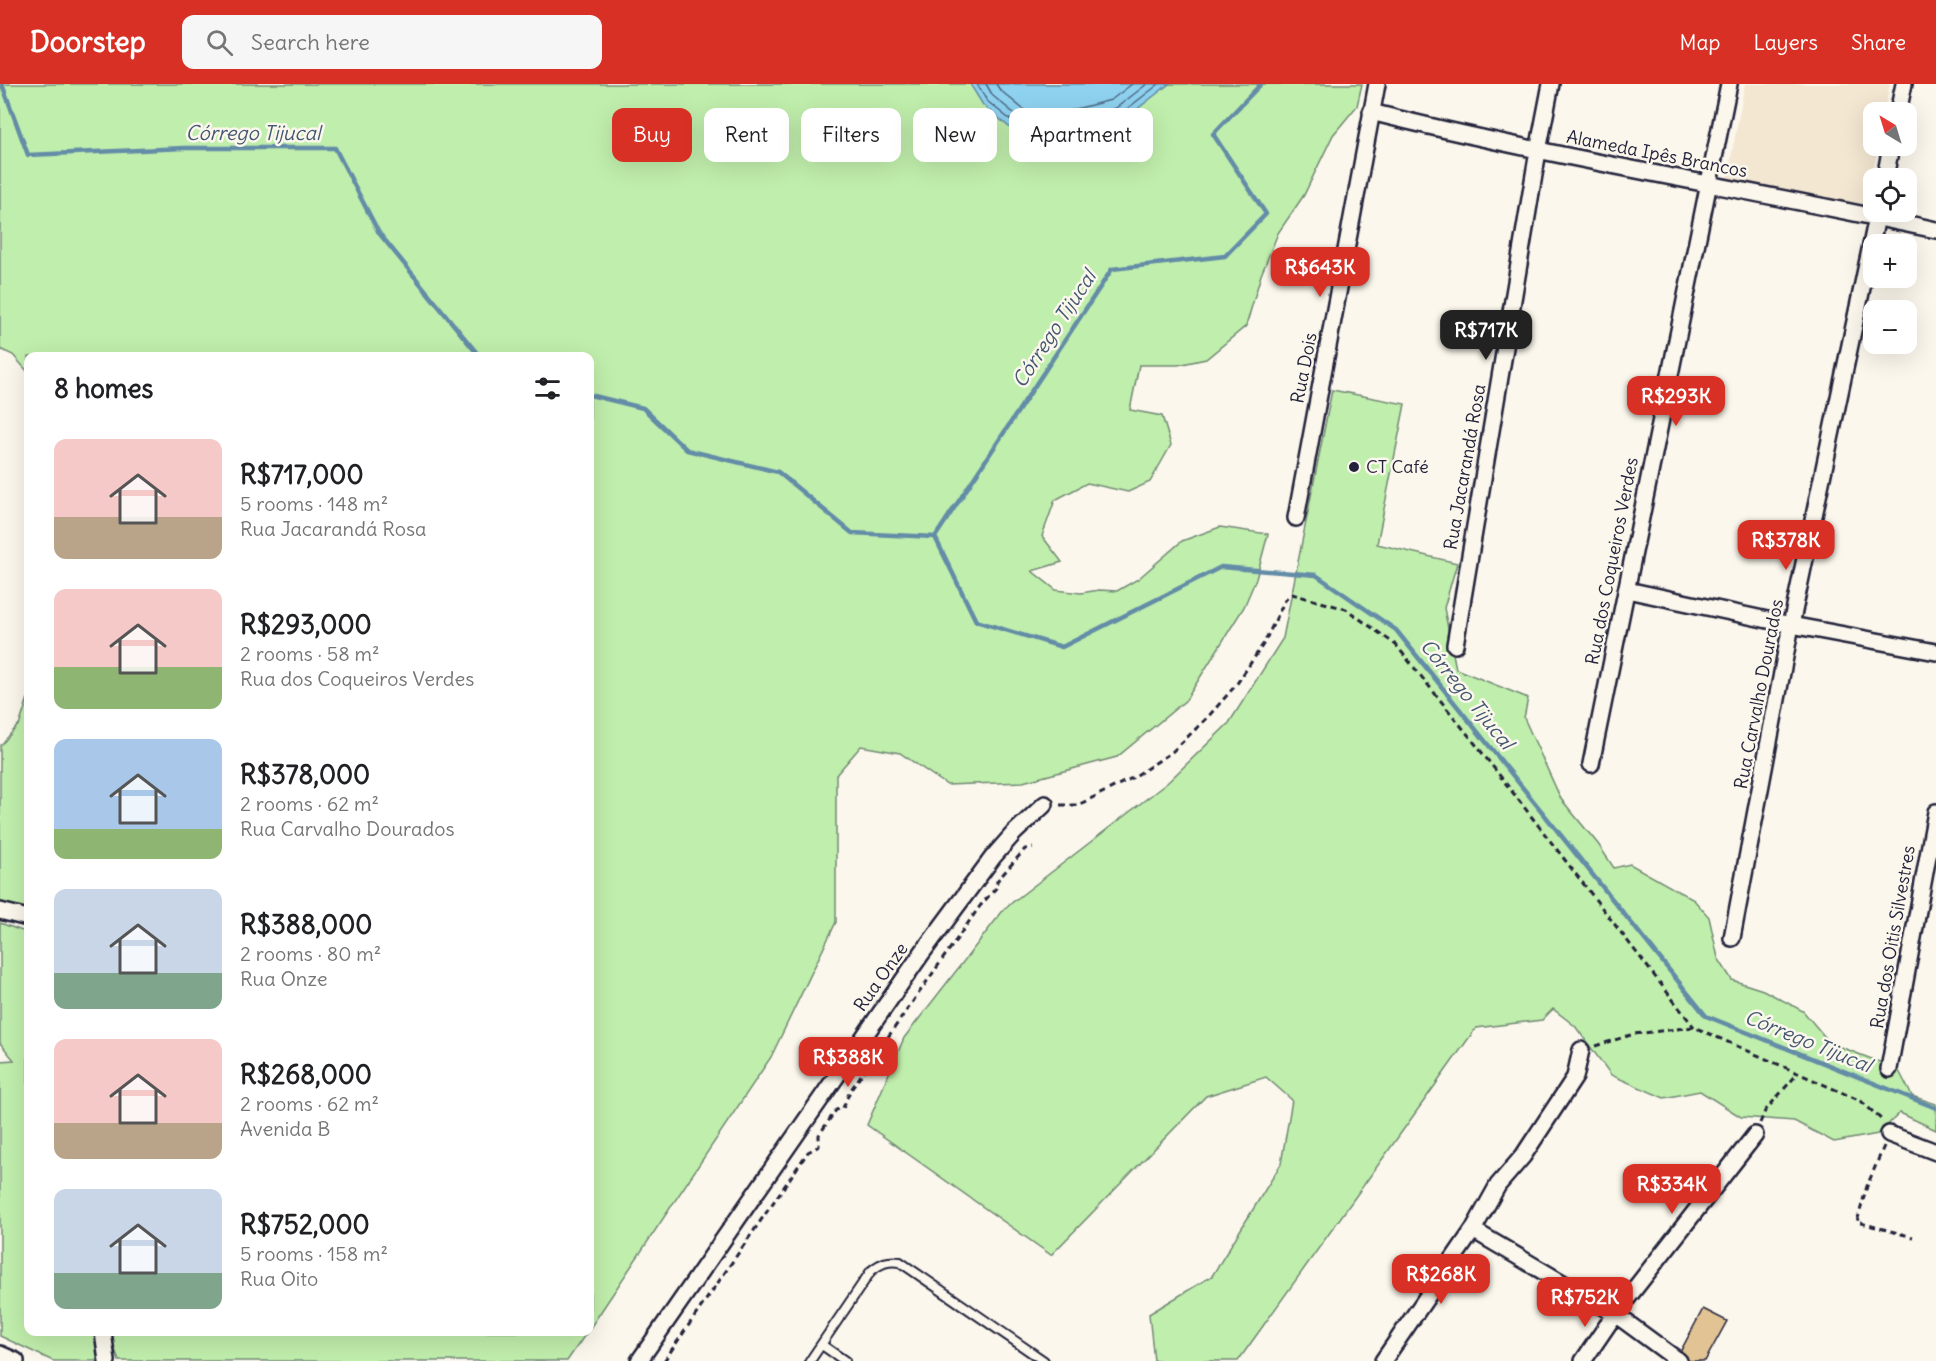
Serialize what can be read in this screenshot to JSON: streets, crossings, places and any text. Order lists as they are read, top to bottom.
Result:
{
  "streets": {
    "street": [
      "Alameda Ipês Brancos",
      "Rua Dois",
      "Rua Jacarandá Rosa",
      "Rua dos Coqueiros Verdes",
      "Rua Carvalho Dourados",
      "Rua dos Oitis Silvestres",
      "Rua Onze"
    ]
  },
  "crossings": [
    ["Alameda Ipês Brancos", "Rua Dois"],
    ["Alameda Ipês Brancos", "Rua Jacarandá Rosa"],
    ["Alameda Ipês Brancos", "Rua dos Coqueiros Verdes"]
  ],
  "water": ["Córrego Tijucal"],
  "places": ["CT Café"],
  "north": "top left",
  "page": {
    "header": "Doorstep",
    "search": "Search here",
    "nav": ["Map", "Layers", "Share"],
    "map_buttons": ["+", "−"],
    "chip": [
      "Buy",
      "Rent",
      "Filters",
      "New",
      "Apartment"
    ],
    "price": [
      "R$643K",
      "R$717K",
      "R$293K",
      "R$378K",
      "R$388K",
      "R$334K",
      "R$268K",
      "R$752K"
    ],
    "heading": "8 homes",
    "list": [
      {
        "name": "R$717,000",
        "note": "5 rooms · 148 m² · Rua Jacarandá Rosa"
      },
      {
        "name": "R$293,000",
        "note": "2 rooms · 58 m² · Rua dos Coqueiros Verdes"
      },
      {
        "name": "R$378,000",
        "note": "2 rooms · 62 m² · Rua Carvalho Dourados"
      },
      {
        "name": "R$388,000",
        "note": "2 rooms · 80 m² · Rua Onze"
      },
      {
        "name": "R$268,000",
        "note": "2 rooms · 62 m² · Avenida B"
      },
      {
        "name": "R$752,000",
        "note": "5 rooms · 158 m² · Rua Oito"
      }
    ]
  }
}
